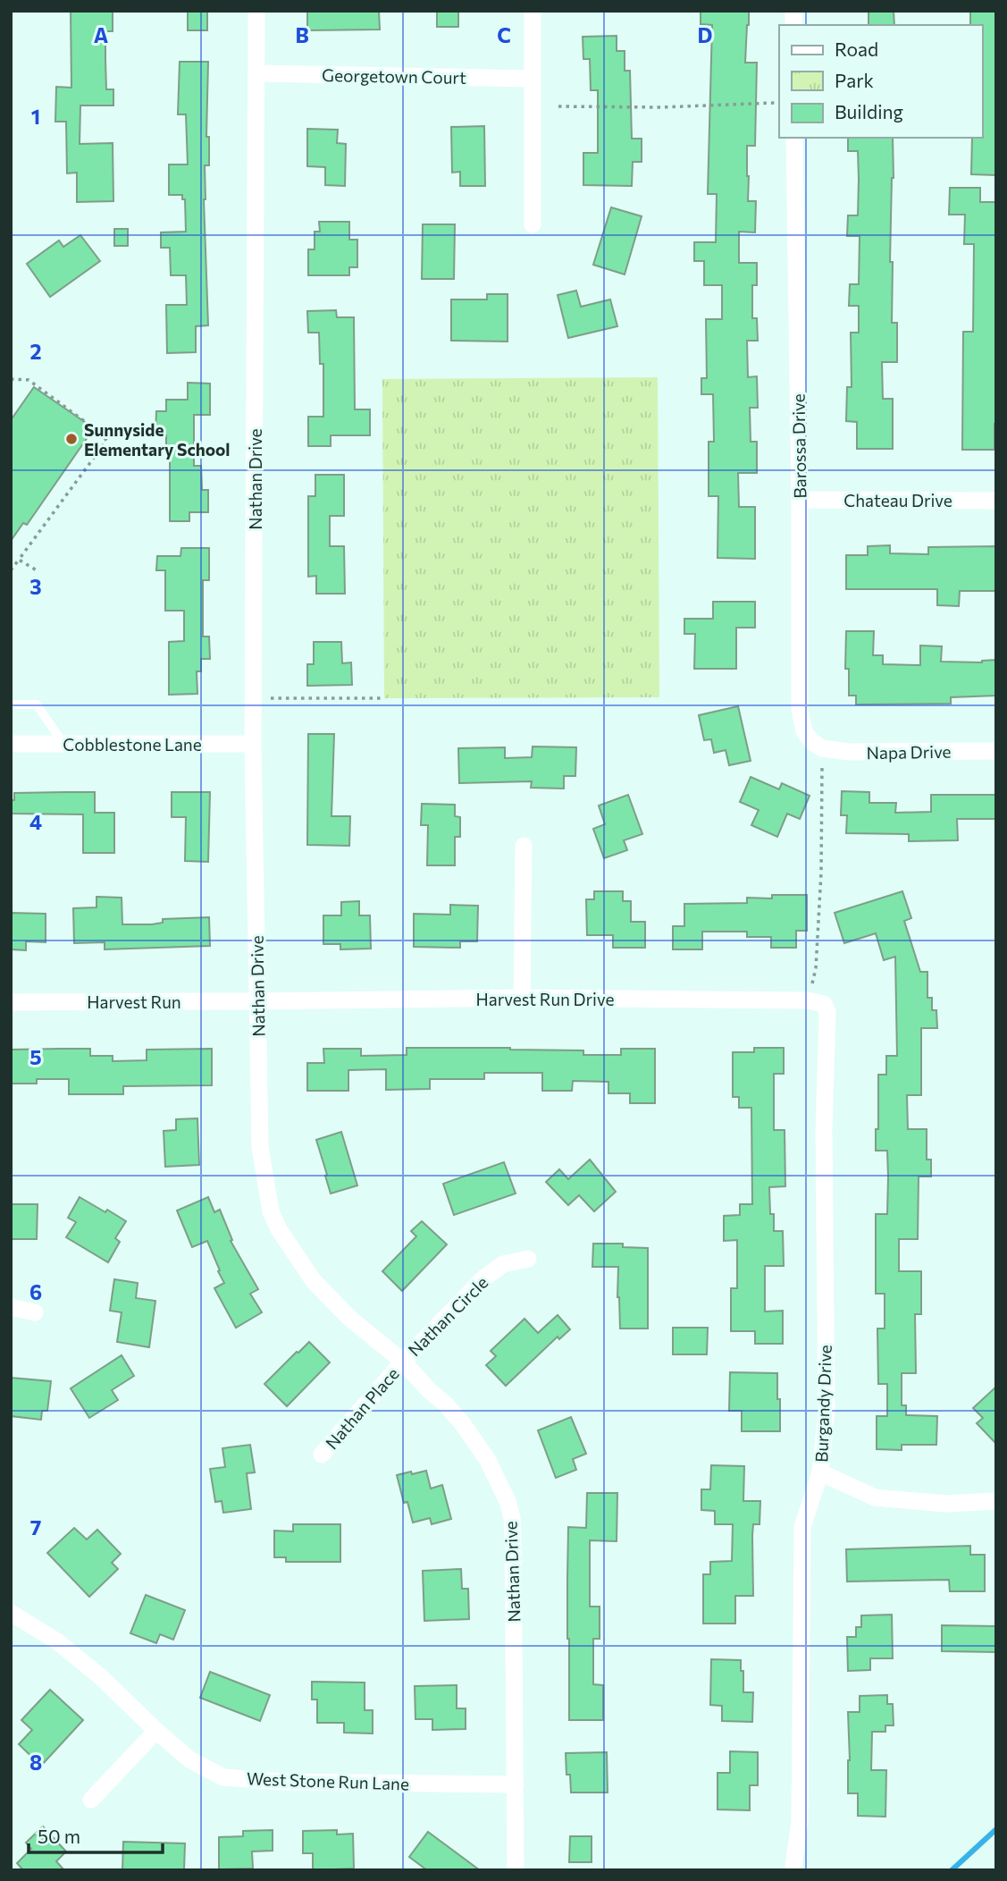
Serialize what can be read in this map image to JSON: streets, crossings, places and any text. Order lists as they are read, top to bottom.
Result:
{
  "streets": {
    "street": [
      "Georgetown Court",
      "Barossa Drive",
      "Nathan Drive",
      "Chateau Drive",
      "Cobblestone Lane",
      "Napa Drive",
      "Harvest Run Drive",
      "Harvest Run",
      "Nathan Circle",
      "Burgandy Drive",
      "Nathan Place",
      "West Stone Run Lane"
    ]
  },
  "crossings": [
    ["Georgetown Court", "Nathan Drive"],
    ["Barossa Drive", "Chateau Drive"],
    ["Barossa Drive", "Napa Drive"],
    ["Nathan Drive", "Cobblestone Lane"],
    ["Nathan Drive", "Harvest Run Drive"],
    ["Nathan Drive", "Harvest Run"],
    ["Nathan Drive", "Nathan Circle"],
    ["Nathan Drive", "Nathan Place"],
    ["Nathan Drive", "West Stone Run Lane"],
    ["Harvest Run Drive", "Harvest Run"],
    ["Harvest Run Drive", "Burgandy Drive"],
    ["Nathan Circle", "Nathan Place"]
  ],
  "places": ["Sunnyside Elementary School"],
  "legend": ["Road", "Park", "Building"],
  "scale_bar": "50 m",
  "grid": {
    "columns": [
      "A",
      "B",
      "C",
      "D"
    ],
    "rows": [
      "1",
      "2",
      "3",
      "4",
      "5",
      "6",
      "7",
      "8"
    ]
  }
}
